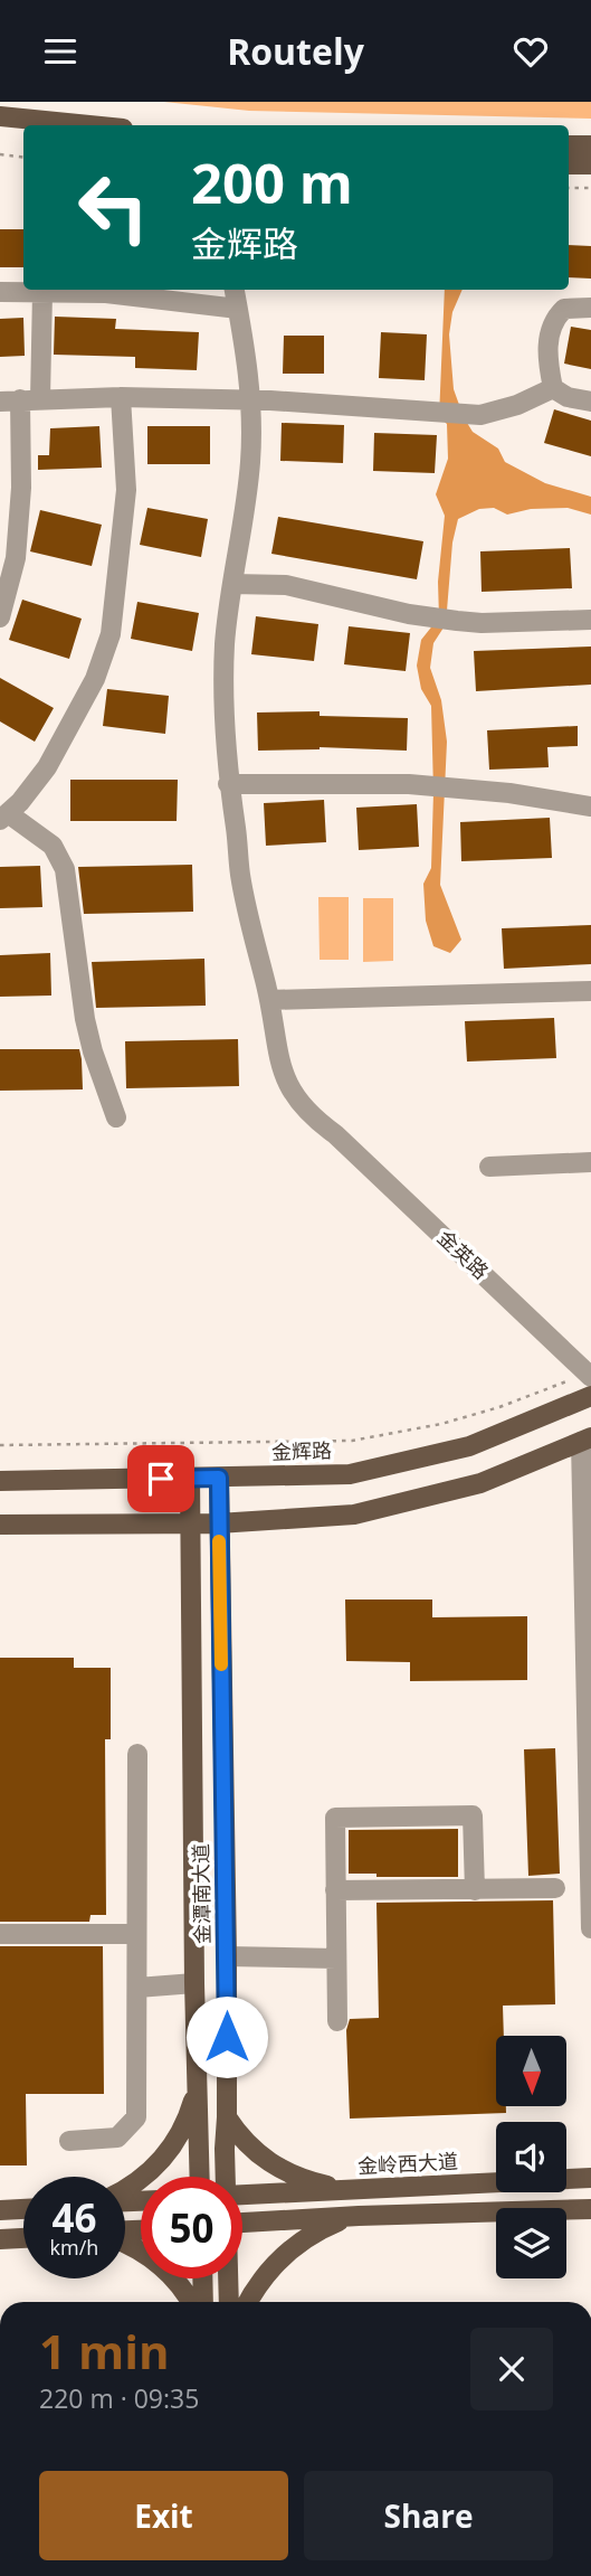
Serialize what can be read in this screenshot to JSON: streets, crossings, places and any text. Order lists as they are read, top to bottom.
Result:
{
  "streets": {
    "main road": ["金辉路", "金潭南大道", "金岭西大道"],
    "street": ["金英路"]
  },
  "crossings": [
    ["金辉路", "金潭南大道"]
  ],
  "north": "bottom",
  "page": {
    "header": "Routely",
    "turn": ["200 m", "金辉路"],
    "speed": "46 km/h",
    "limit": "50",
    "heading": ["1 min", "220 m · 09:35"],
    "buttons": ["Exit", "Share"]
  }
}
